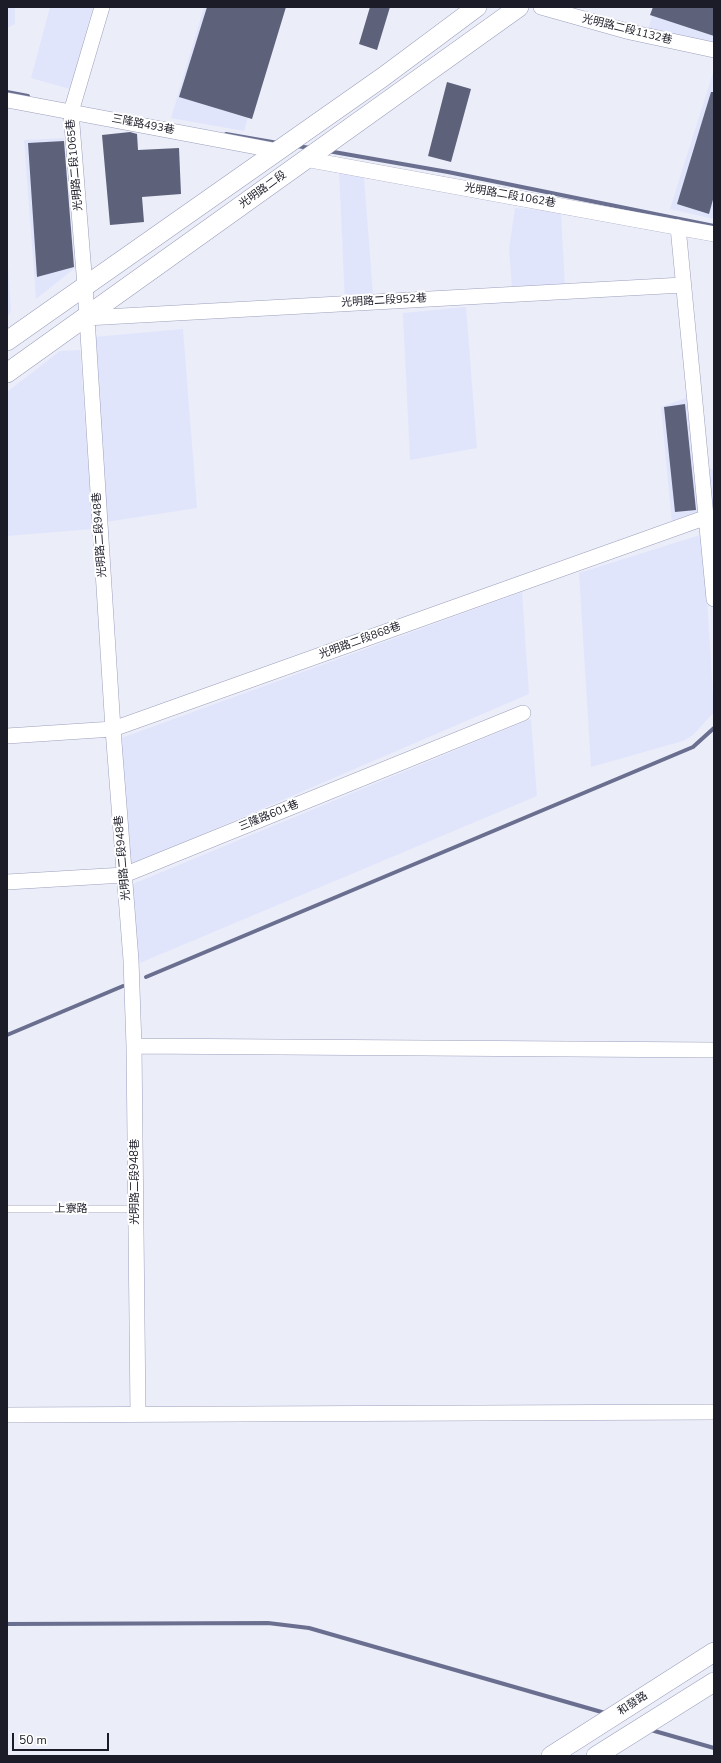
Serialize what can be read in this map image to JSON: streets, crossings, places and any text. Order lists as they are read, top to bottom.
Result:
{
  "streets": {
    "street": [
      "光明路二段1132巷",
      "三隆路493巷",
      "光明路二段1065巷",
      "光明路二段",
      "光明路二段1062巷",
      "光明路二段952巷",
      "光明路二段948巷",
      "光明路二段868巷",
      "三隆路601巷",
      "和發路"
    ],
    "lane": ["上寮路"]
  },
  "crossings": [
    ["三隆路493巷", "光明路二段1065巷"],
    ["三隆路493巷", "光明路二段"],
    ["光明路二段1065巷", "光明路二段"],
    ["光明路二段1065巷", "光明路二段952巷"],
    ["光明路二段1065巷", "光明路二段948巷"],
    ["光明路二段", "光明路二段1062巷"],
    ["光明路二段", "光明路二段952巷"],
    ["光明路二段", "光明路二段948巷"],
    ["光明路二段952巷", "光明路二段948巷"],
    ["光明路二段948巷", "光明路二段868巷"],
    ["光明路二段948巷", "三隆路601巷"],
    ["光明路二段948巷", "上寮路"]
  ],
  "scale_bar": "50 m"
}
